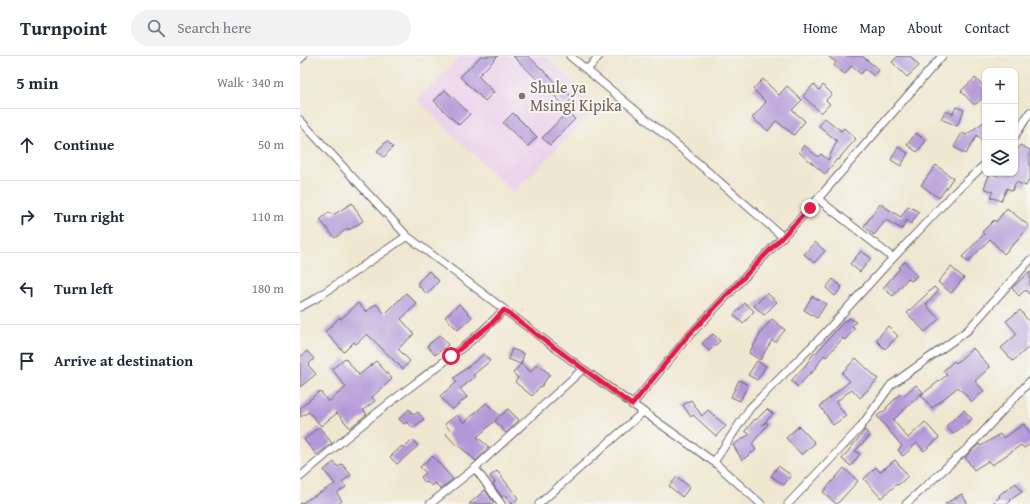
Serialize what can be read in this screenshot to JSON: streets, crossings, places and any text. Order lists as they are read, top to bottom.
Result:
{
  "places": ["Shule ya Msingi Kipika"],
  "page": {
    "header": "Turnpoint",
    "search": "Search here",
    "nav": [
      "Home",
      "Map",
      "About",
      "Contact"
    ],
    "heading": ["5 min", "Walk · 340 m"],
    "map_buttons": ["+", "−"],
    "list": [
      ["Continue", "50 m"],
      ["Turn right", "110 m"],
      ["Turn left", "180 m"],
      "Arrive at destination"
    ]
  }
}
